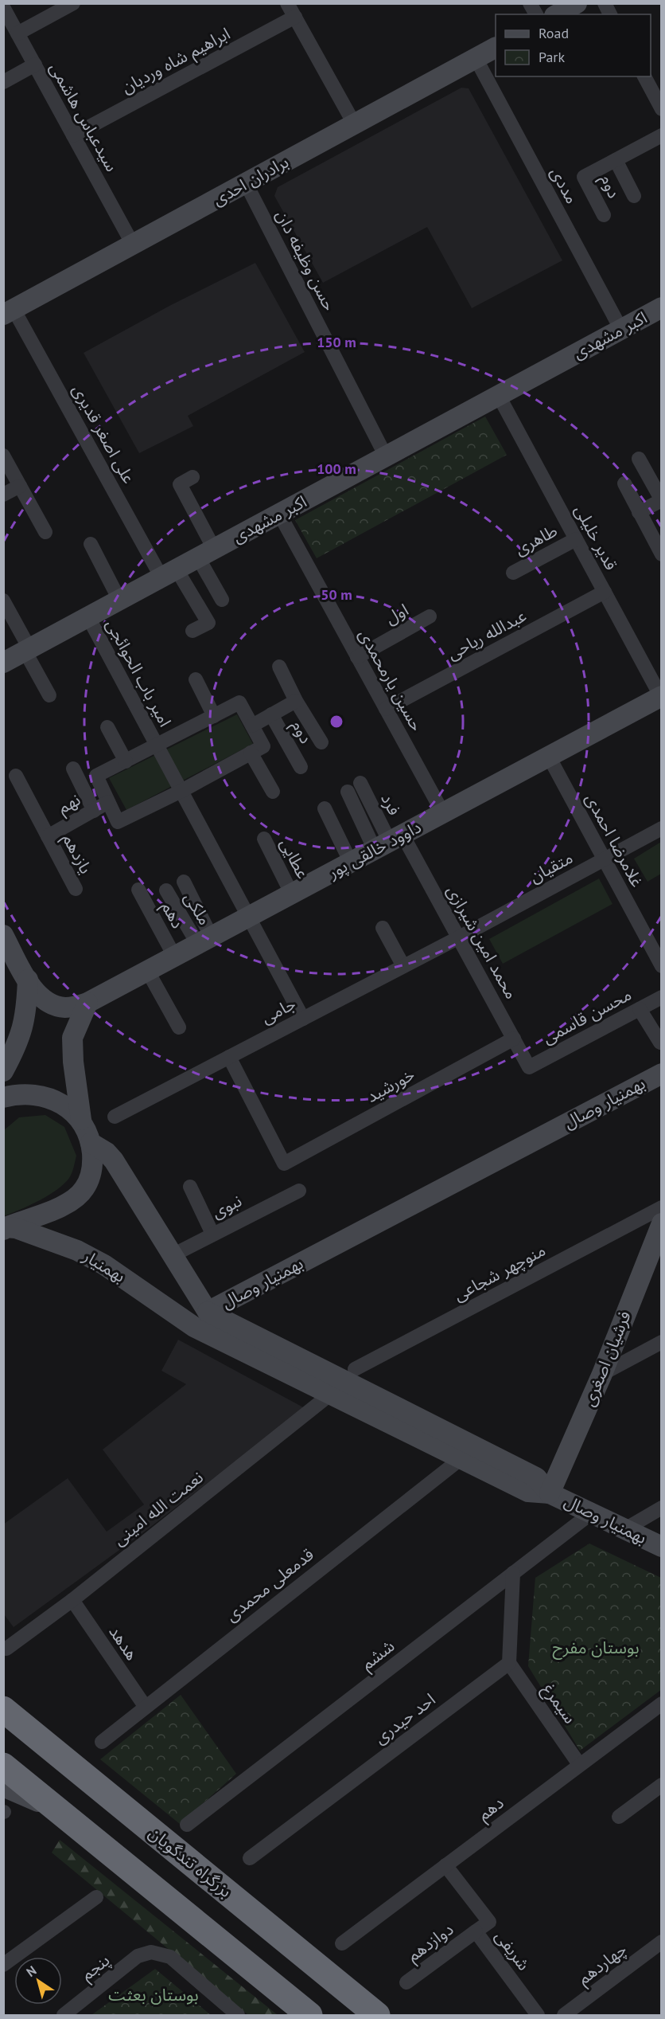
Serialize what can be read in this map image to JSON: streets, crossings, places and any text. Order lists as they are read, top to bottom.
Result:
{
  "streets": {
    "highway": ["بزرگراه تندگویان"],
    "main road": [
      "برادران احدی",
      "اکبر مشهدی",
      "داوود خالقی پور",
      "بهمنیار وصال",
      "بهمنیار",
      "فرشیان اصغری"
    ],
    "street": [
      "ابراهیم شاه وردیان",
      "سیدعباس هاشمی",
      "مددی",
      "دوم",
      "حسن وظیفه دان",
      "علی اصغر قدیری",
      "قدیر خلیلی",
      "طاهری",
      "اول",
      "عبدالله ریاحی",
      "امیر باب الحوائجی",
      "حسین یارمحمدی",
      "نهم",
      "فرد",
      "غلامرضا احمدی",
      "یازدهم",
      "عطایی",
      "متقیان",
      "ملکی",
      "دهم",
      "محمد امین شیرازی",
      "جامی",
      "محسن قاسمی",
      "خورشید",
      "نبوی",
      "منوچهر شجاعی",
      "نعمت الله امینی",
      "قدمعلی محمدی",
      "هدهد",
      "ششم",
      "سیمرغ",
      "احد حیدری",
      "دوازدهم",
      "شریفی",
      "چهاردهم",
      "پنجم"
    ]
  },
  "crossings": [
    ["ابراهیم شاه وردیان", "سیدعباس هاشمی"],
    ["سیدعباس هاشمی", "برادران احدی"],
    ["برادران احدی", "مددی"],
    ["برادران احدی", "حسن وظیفه دان"],
    ["برادران احدی", "علی اصغر قدیری"],
    ["مددی", "اکبر مشهدی"],
    ["حسن وظیفه دان", "اکبر مشهدی"],
    ["اکبر مشهدی", "علی اصغر قدیری"],
    ["اکبر مشهدی", "قدیر خلیلی"],
    ["اکبر مشهدی", "امیر باب الحوائجی"],
    ["اکبر مشهدی", "حسین یارمحمدی"],
    ["قدیر خلیلی", "طاهری"],
    ["قدیر خلیلی", "عبدالله ریاحی"],
    ["قدیر خلیلی", "داوود خالقی پور"],
    ["اول", "حسین یارمحمدی"],
    ["عبدالله ریاحی", "حسین یارمحمدی"],
    ["حسین یارمحمدی", "داوود خالقی پور"],
    ["نهم", "یازدهم"],
    ["فرد", "داوود خالقی پور"],
    ["فرد", "محمد امین شیرازی"],
    ["غلامرضا احمدی", "داوود خالقی پور"],
    ["غلامرضا احمدی", "متقیان"],
    ["داوود خالقی پور", "عطایی"],
    ["داوود خالقی پور", "ملکی"],
    ["داوود خالقی پور", "دهم"],
    ["داوود خالقی پور", "محمد امین شیرازی"],
    ["متقیان", "محمد امین شیرازی"],
    ["متقیان", "جامی"],
    ["دهم", "سیمرغ"],
    ["دهم", "شریفی"],
    ["محمد امین شیرازی", "جامی"],
    ["محمد امین شیرازی", "محسن قاسمی"],
    ["محمد امین شیرازی", "خورشید"],
    ["جامی", "خورشید"],
    ["بهمنیار وصال", "بهمنیار"],
    ["بهمنیار وصال", "فرشیان اصغری"],
    ["بهمنیار وصال", "نعمت الله امینی"],
    ["بهمنیار وصال", "قدمعلی محمدی"],
    ["بهمنیار وصال", "ششم"],
    ["نعمت الله امینی", "هدهد"],
    ["قدمعلی محمدی", "هدهد"],
    ["سیمرغ", "احد حیدری"],
    ["دوازدهم", "شریفی"]
  ],
  "parks": ["بوستان مفرح", "بوستان بعثت"],
  "legend": ["Road", "Park"],
  "north": "top left",
  "rings": ["150 m", "100 m", "50 m"]
}
